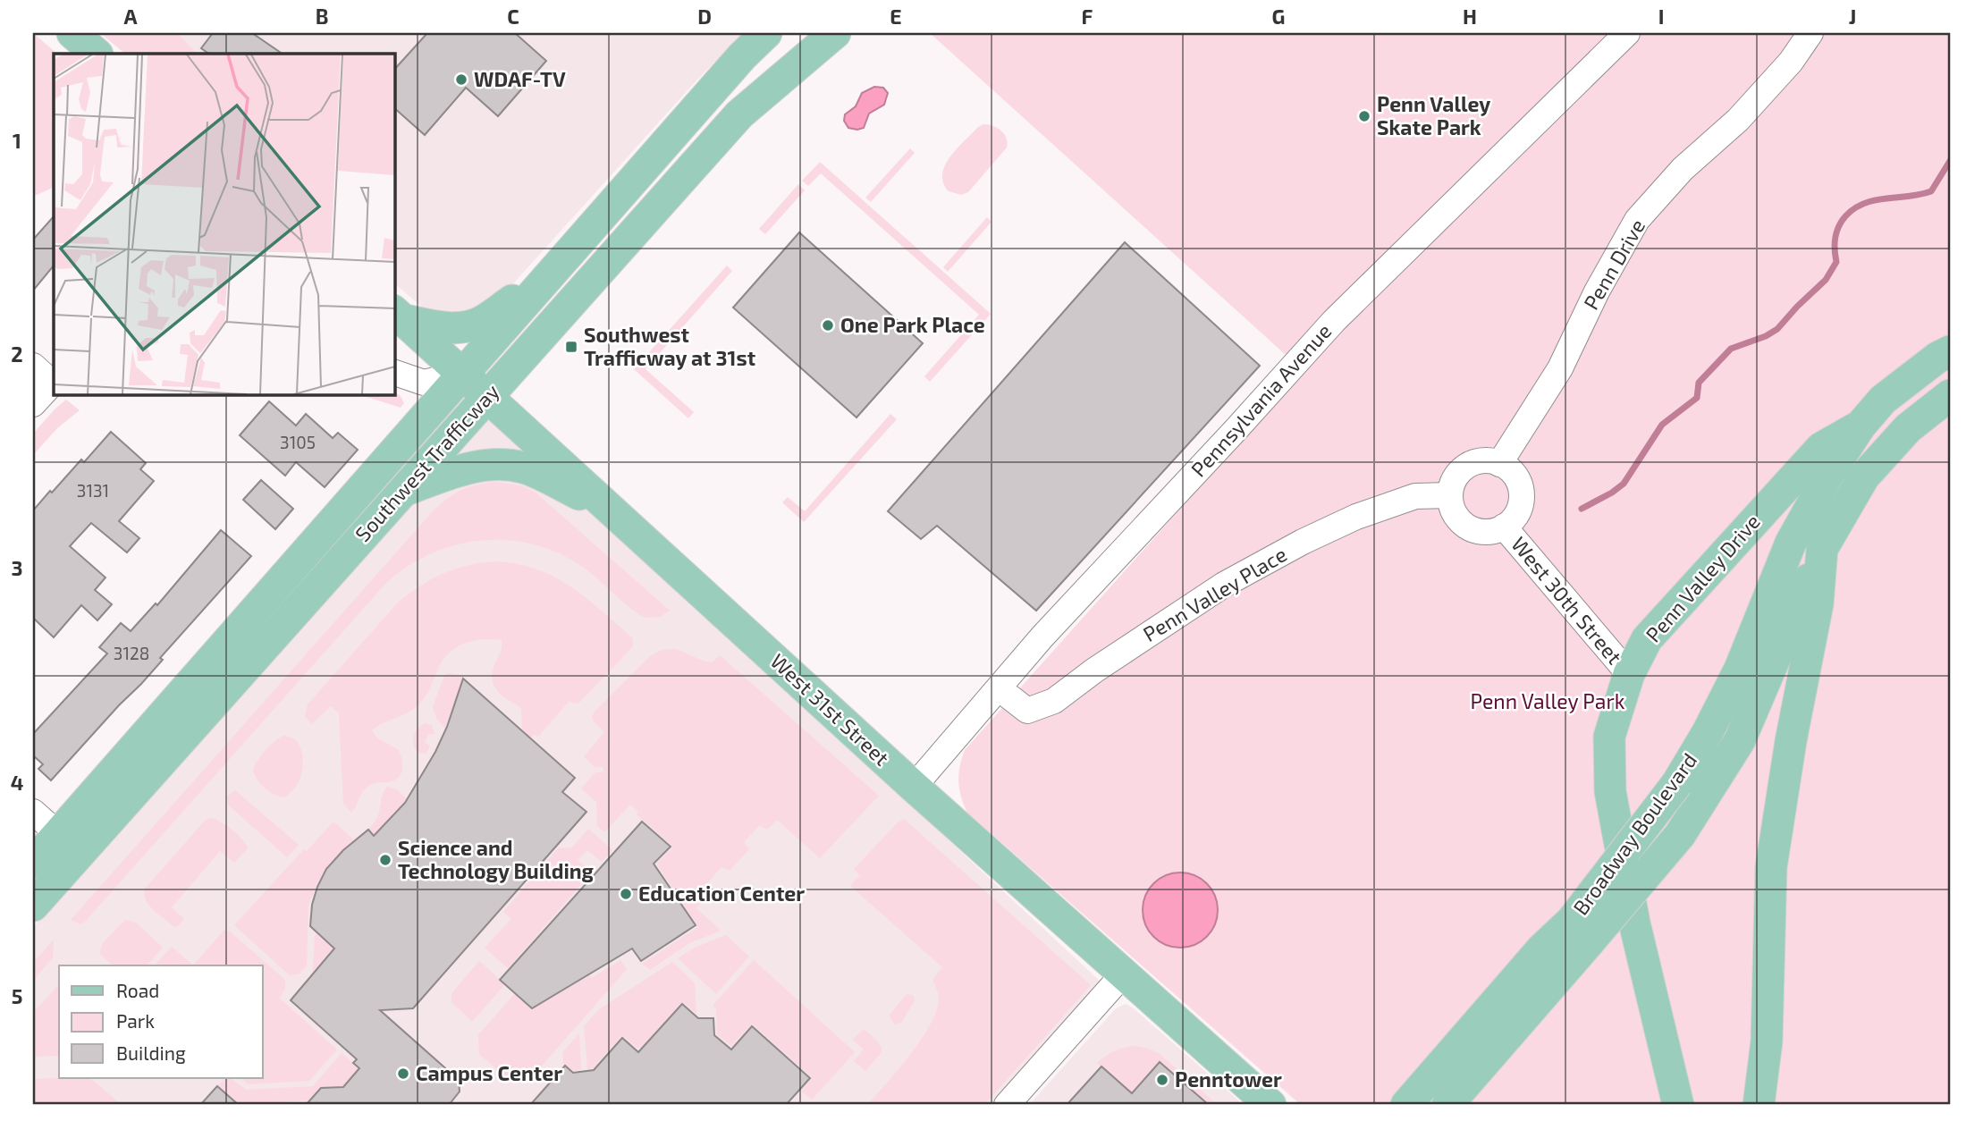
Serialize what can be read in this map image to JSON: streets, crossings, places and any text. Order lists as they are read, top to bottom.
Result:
{
  "streets": {
    "main road": [
      "Southwest Trafficway",
      "Penn Valley Drive",
      "West 31st Street",
      "Broadway Boulevard"
    ],
    "street": [
      "Penn Drive",
      "Pennsylvania Avenue",
      "Penn Valley Place",
      "West 30th Street"
    ]
  },
  "crossings": [
    ["Penn Drive", "Penn Valley Place"],
    ["Penn Drive", "West 30th Street"],
    ["Pennsylvania Avenue", "Penn Valley Place"],
    ["Pennsylvania Avenue", "West 31st Street"],
    ["Southwest Trafficway", "West 31st Street"],
    ["Penn Valley Drive", "West 30th Street"],
    ["Penn Valley Drive", "Broadway Boulevard"],
    ["Penn Valley Place", "West 30th Street"]
  ],
  "parks": ["Penn Valley Park"],
  "places": {
    "other": [
      "WDAF-TV",
      "Penn Valley Skate Park",
      "One Park Place",
      "Science and Technology Building",
      "Education Center",
      "Campus Center",
      "Penntower"
    ],
    "transit": ["Southwest Trafficway at 31st"]
  },
  "house_numbers": ["3105", "3131", "3128"],
  "legend": ["Road", "Park", "Building"],
  "grid": {
    "columns": [
      "A",
      "B",
      "C",
      "D",
      "E",
      "F",
      "G",
      "H",
      "I",
      "J"
    ],
    "rows": [
      "1",
      "2",
      "3",
      "4",
      "5"
    ]
  }
}
